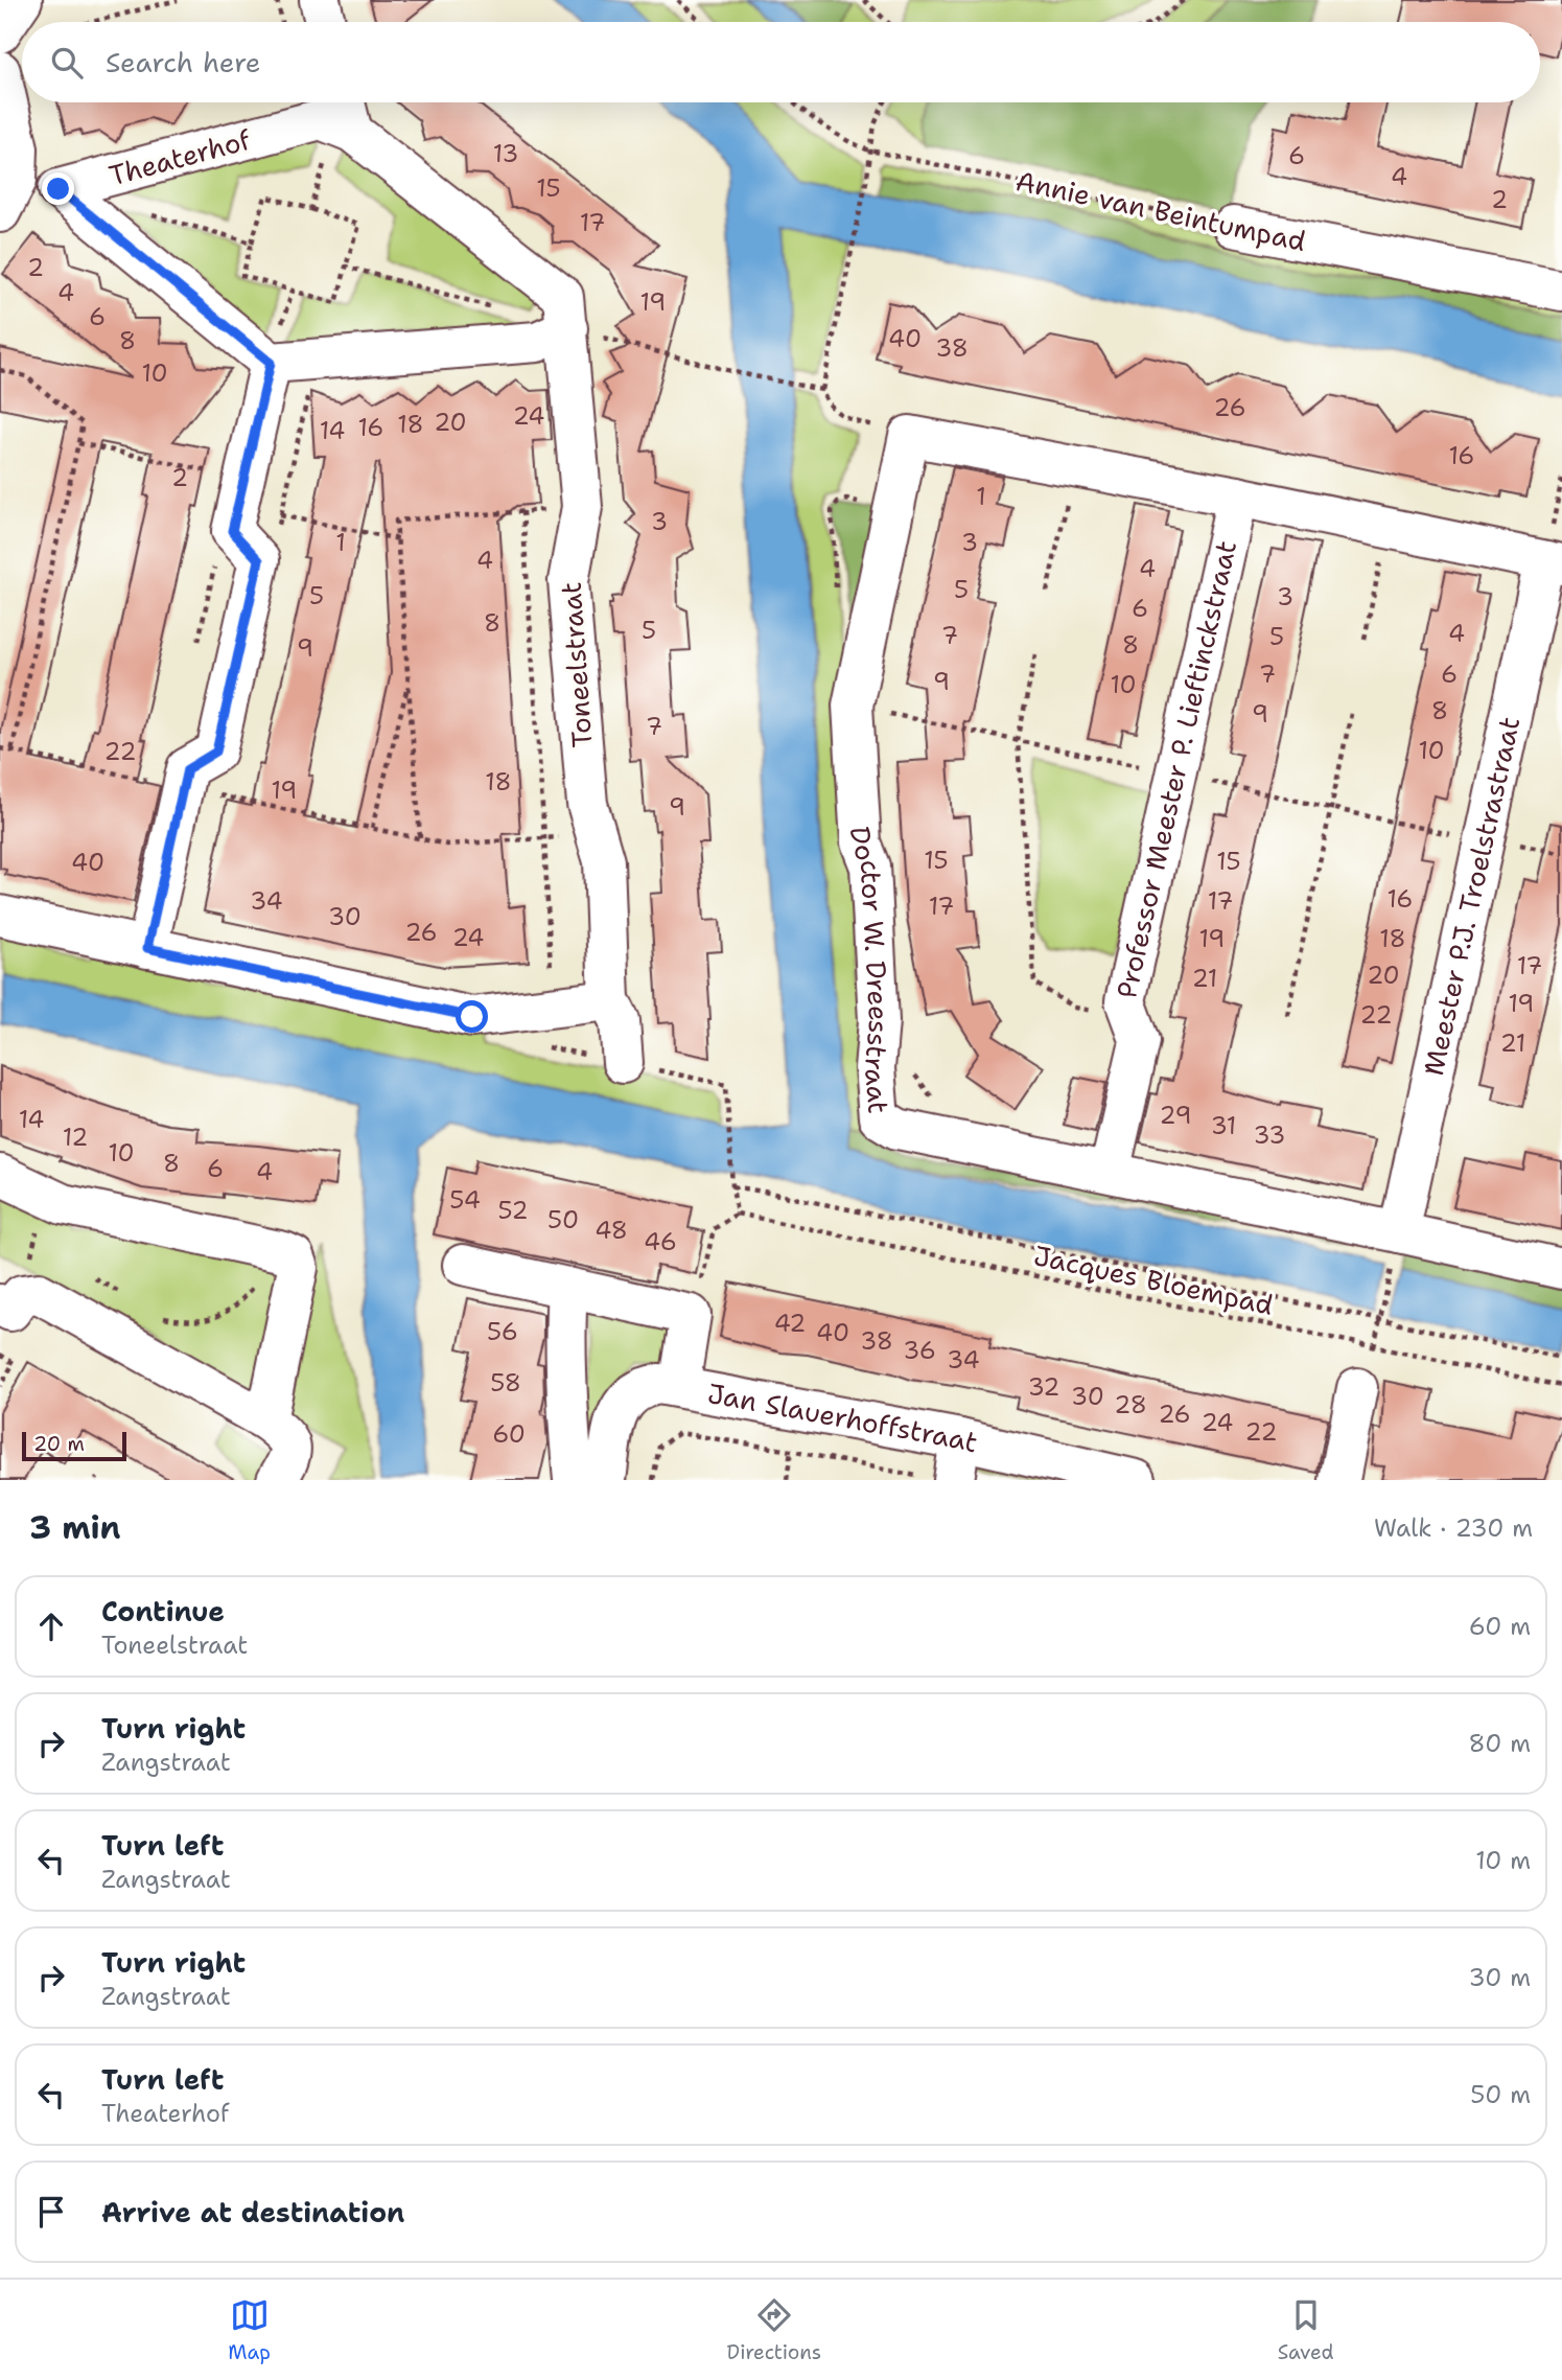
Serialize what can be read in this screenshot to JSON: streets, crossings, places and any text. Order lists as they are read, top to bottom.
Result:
{
  "streets": {
    "street": [
      "Theaterhof",
      "Annie van Beintumpad",
      "Toneelstraat",
      "Professor Meester P. Lieftinckstraat",
      "Meester P.J. Troelstrastraat",
      "Doctor W. Dreesstraat",
      "Jan Slauerhoffstraat"
    ],
    "path": ["Jacques Bloempad"]
  },
  "crossings": [
    ["Professor Meester P. Lieftinckstraat", "Doctor W. Dreesstraat"],
    ["Meester P.J. Troelstrastraat", "Doctor W. Dreesstraat"]
  ],
  "house_numbers": [
    "13",
    "6",
    "4",
    "15",
    "2",
    "17",
    "2",
    "4",
    "19",
    "6",
    "40",
    "8",
    "38",
    "10",
    "26",
    "24",
    "20",
    "18",
    "16",
    "14",
    "16",
    "2",
    "1",
    "3",
    "1",
    "3",
    "4",
    "4",
    "5",
    "5",
    "3",
    "6",
    "8",
    "5",
    "4",
    "7",
    "5",
    "8",
    "9",
    "7",
    "6",
    "9",
    "10",
    "8",
    "9",
    "7",
    "10",
    "22",
    "18",
    "19",
    "9",
    "15",
    "15",
    "40",
    "16",
    "34",
    "17",
    "17",
    "30",
    "26",
    "24",
    "19",
    "18",
    "17",
    "20",
    "21",
    "19",
    "22",
    "21",
    "29",
    "14",
    "31",
    "33",
    "12",
    "10",
    "8",
    "6",
    "4",
    "54",
    "52",
    "50",
    "48",
    "46",
    "42",
    "56",
    "40",
    "38",
    "36",
    "34",
    "58",
    "32",
    "30",
    "28",
    "26",
    "24",
    "22",
    "60"
  ],
  "scale_bar": "20 m",
  "page": {
    "search": "Search here",
    "scale": "20 m",
    "heading": ["3 min", "Walk · 230 m"],
    "list": [
      ["Continue", "Toneelstraat", "60 m"],
      ["Turn right", "Zangstraat", "80 m"],
      ["Turn left", "Zangstraat", "10 m"],
      ["Turn right", "Zangstraat", "30 m"],
      ["Turn left", "Theaterhof", "50 m"],
      "Arrive at destination"
    ],
    "nav": ["Map", "Directions", "Saved"]
  }
}
